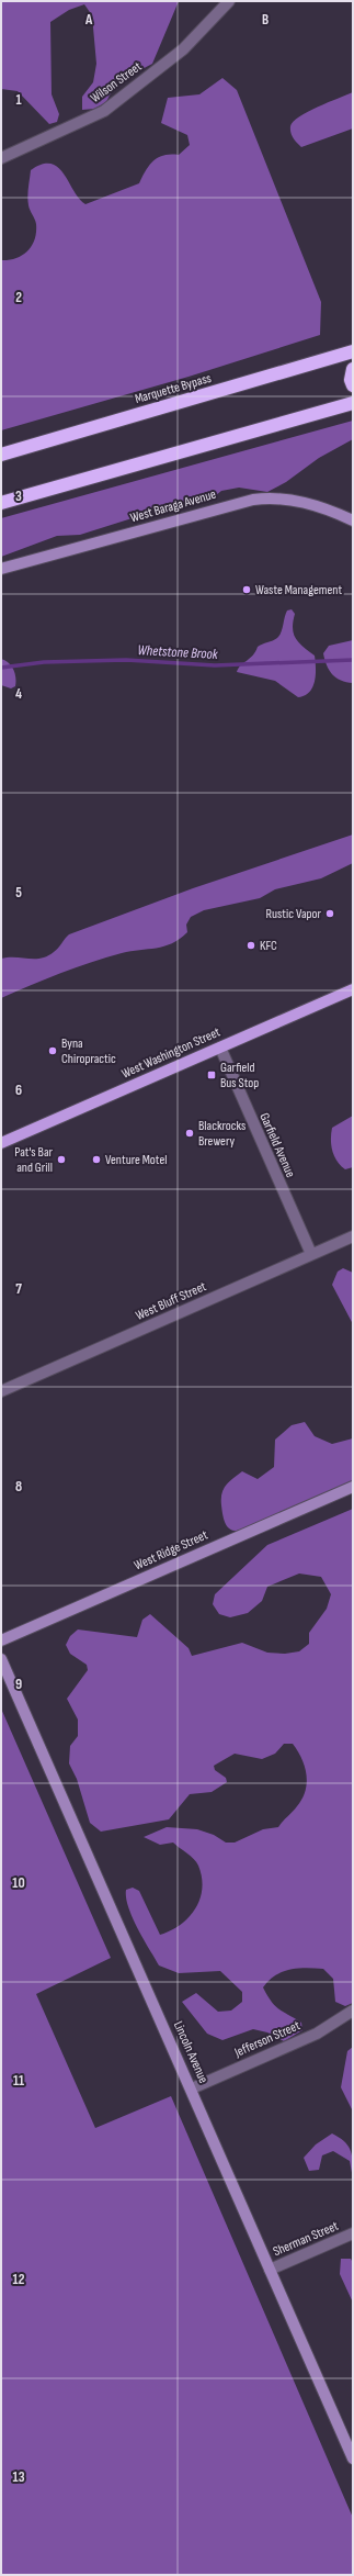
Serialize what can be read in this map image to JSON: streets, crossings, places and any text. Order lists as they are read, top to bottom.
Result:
{
  "streets": {
    "highway": ["Marquette Bypass"],
    "main road": ["West Washington Street"],
    "street": [
      "Wilson Street",
      "West Baraga Avenue",
      "Garfield Avenue",
      "West Bluff Street",
      "West Ridge Street",
      "Jefferson Street",
      "Lincoln Avenue",
      "Sherman Street"
    ]
  },
  "crossings": [
    ["West Washington Street", "Garfield Avenue"],
    ["Garfield Avenue", "West Bluff Street"],
    ["Jefferson Street", "Lincoln Avenue"],
    ["Lincoln Avenue", "Sherman Street"]
  ],
  "water": ["Whetstone Brook"],
  "places": {
    "other": [
      "Waste Management",
      "Rustic Vapor",
      "KFC",
      "Byna Chiropractic",
      "Blackrocks Brewery",
      "Pat's Bar and Grill",
      "Venture Motel"
    ],
    "transit": ["Garfield Bus Stop"]
  },
  "grid": {
    "columns": ["A", "B"],
    "rows": [
      "1",
      "2",
      "3",
      "4",
      "5",
      "6",
      "7",
      "8",
      "9",
      "10",
      "11",
      "12",
      "13"
    ]
  }
}
